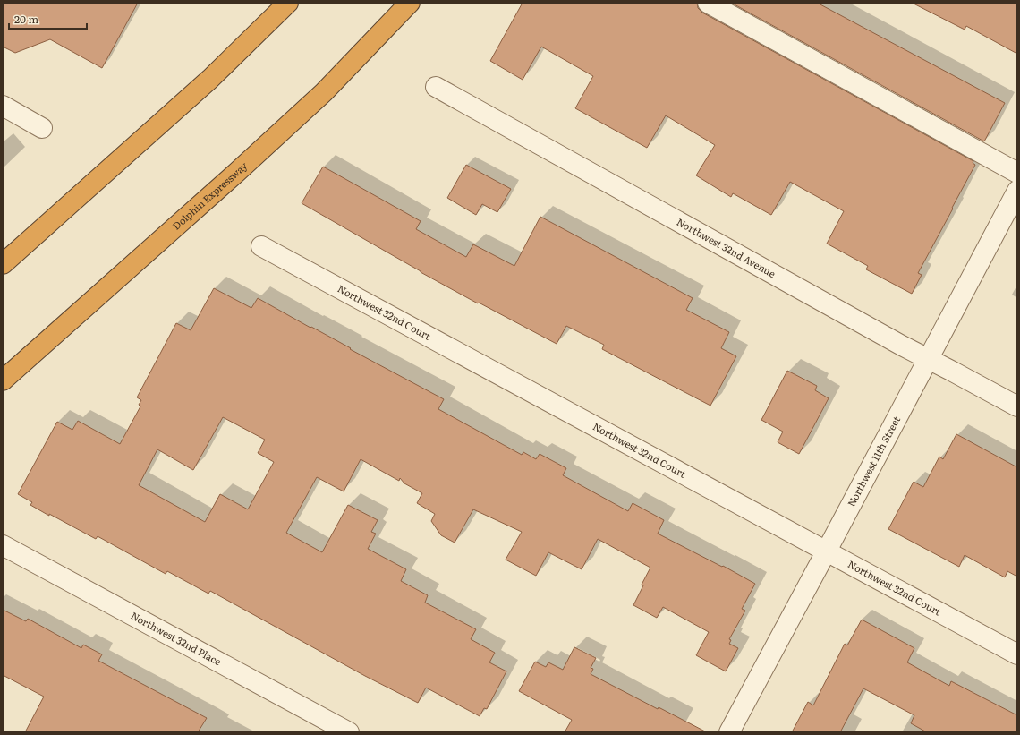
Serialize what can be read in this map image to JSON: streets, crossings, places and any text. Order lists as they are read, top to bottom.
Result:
{
  "streets": {
    "highway": ["Dolphin Expressway"],
    "street": [
      "Northwest 32nd Avenue",
      "Northwest 32nd Court",
      "Northwest 11th Street",
      "Northwest 32nd Place"
    ]
  },
  "crossings": [
    ["Northwest 32nd Avenue", "Northwest 11th Street"],
    ["Northwest 32nd Court", "Northwest 11th Street"]
  ],
  "scale_bar": "20 m"
}
